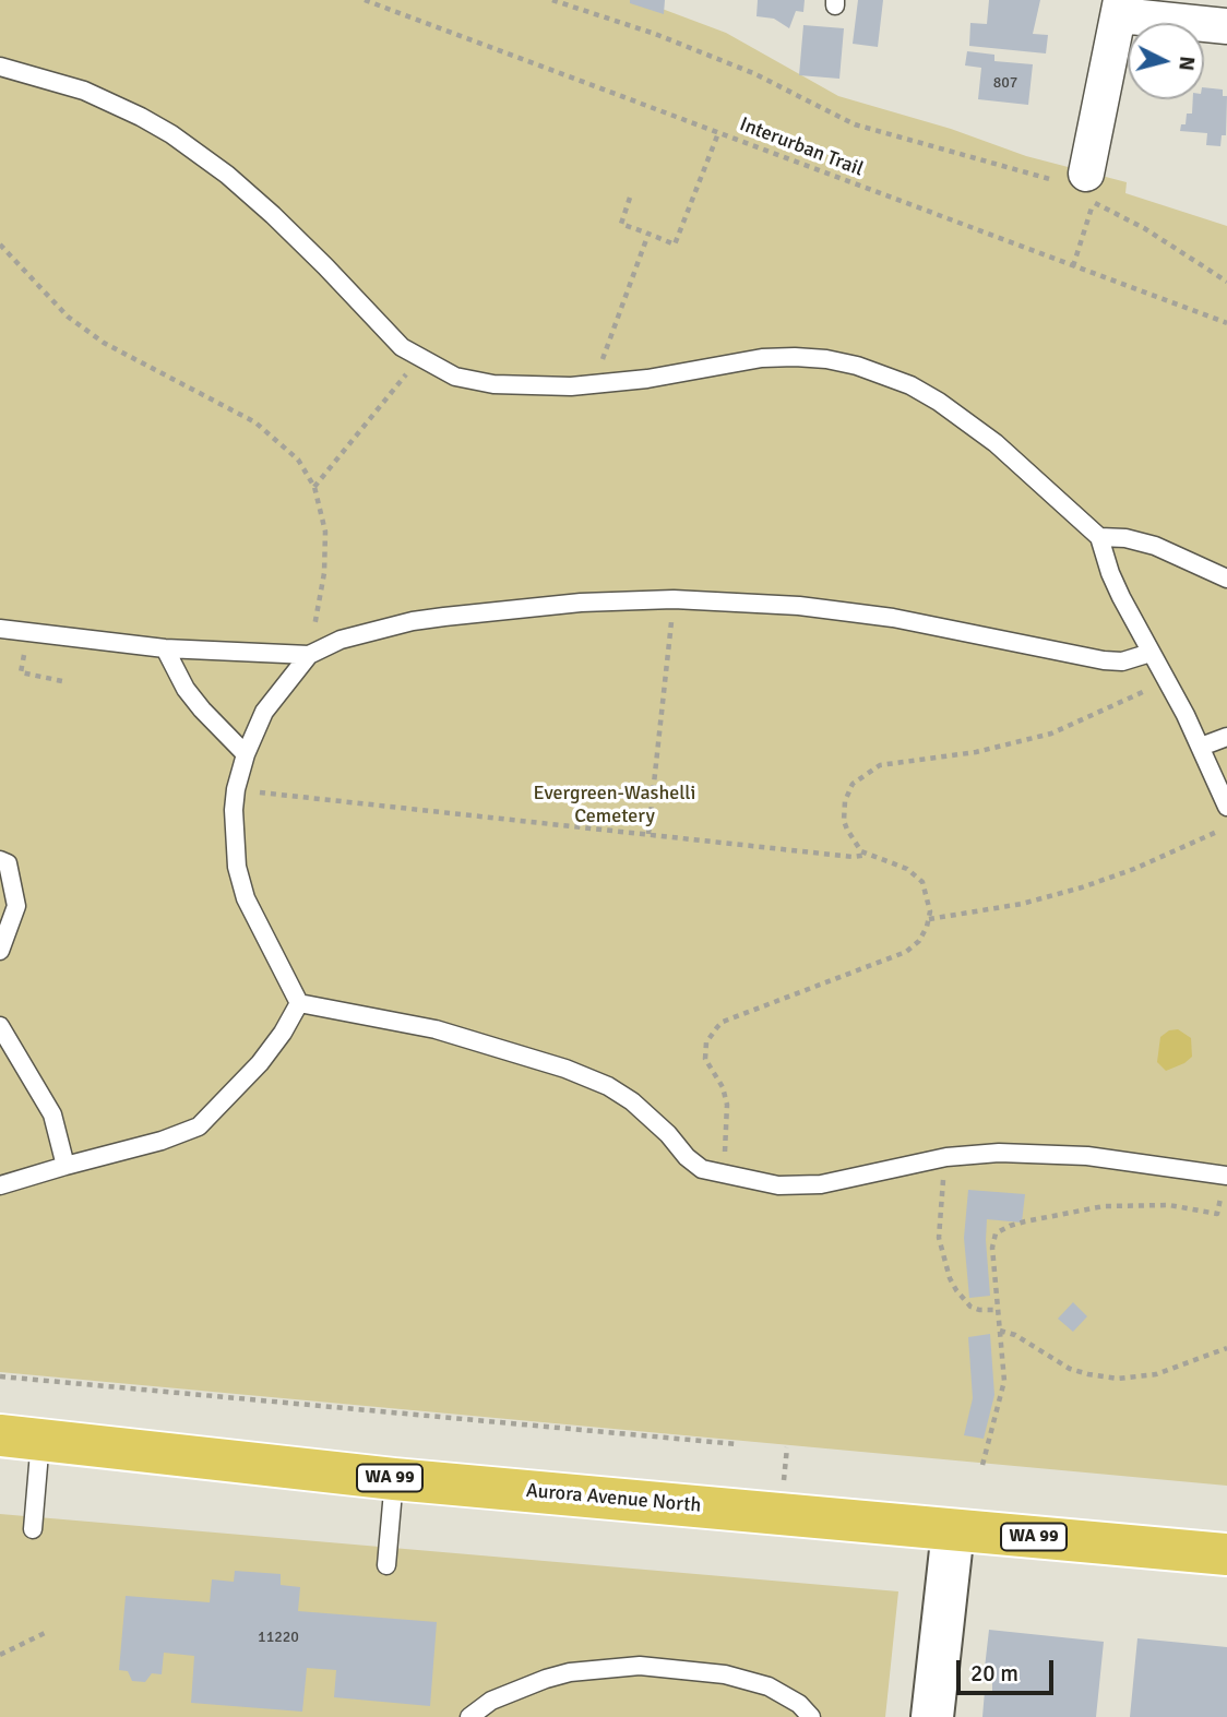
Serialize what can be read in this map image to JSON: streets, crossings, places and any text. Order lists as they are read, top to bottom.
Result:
{
  "streets": {
    "highway": ["WA 99", "Aurora Avenue North"],
    "path": ["Interurban Trail"]
  },
  "parks": ["Evergreen-Washelli Cemetery"],
  "house_numbers": ["807", "11220"],
  "scale_bar": "20 m",
  "north": "right"
}
